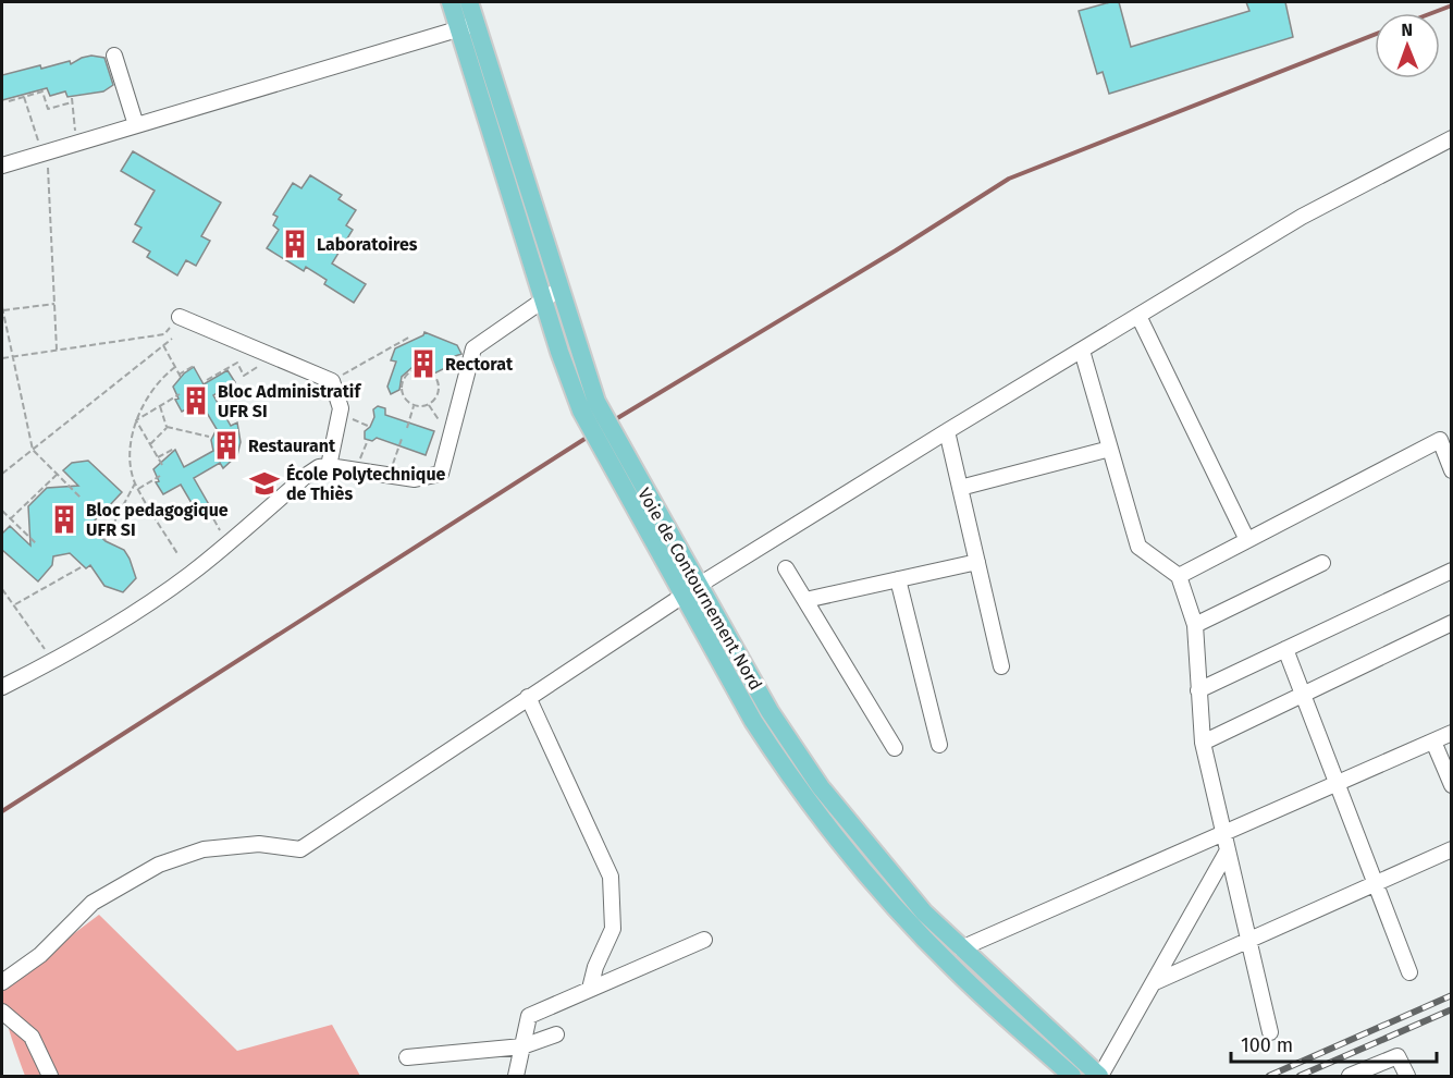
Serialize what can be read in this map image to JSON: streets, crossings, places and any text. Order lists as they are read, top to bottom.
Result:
{
  "streets": {
    "main road": ["Voie de Contournement Nord"]
  },
  "places": {
    "building": [
      "Laboratoires",
      "Rectorat",
      "Bloc Administratif UFR SI",
      "Restaurant",
      "Bloc pedagogique UFR SI"
    ],
    "school or university": ["École Polytechnique de Thiès"]
  },
  "scale_bar": "100 m",
  "north": "top"
}
